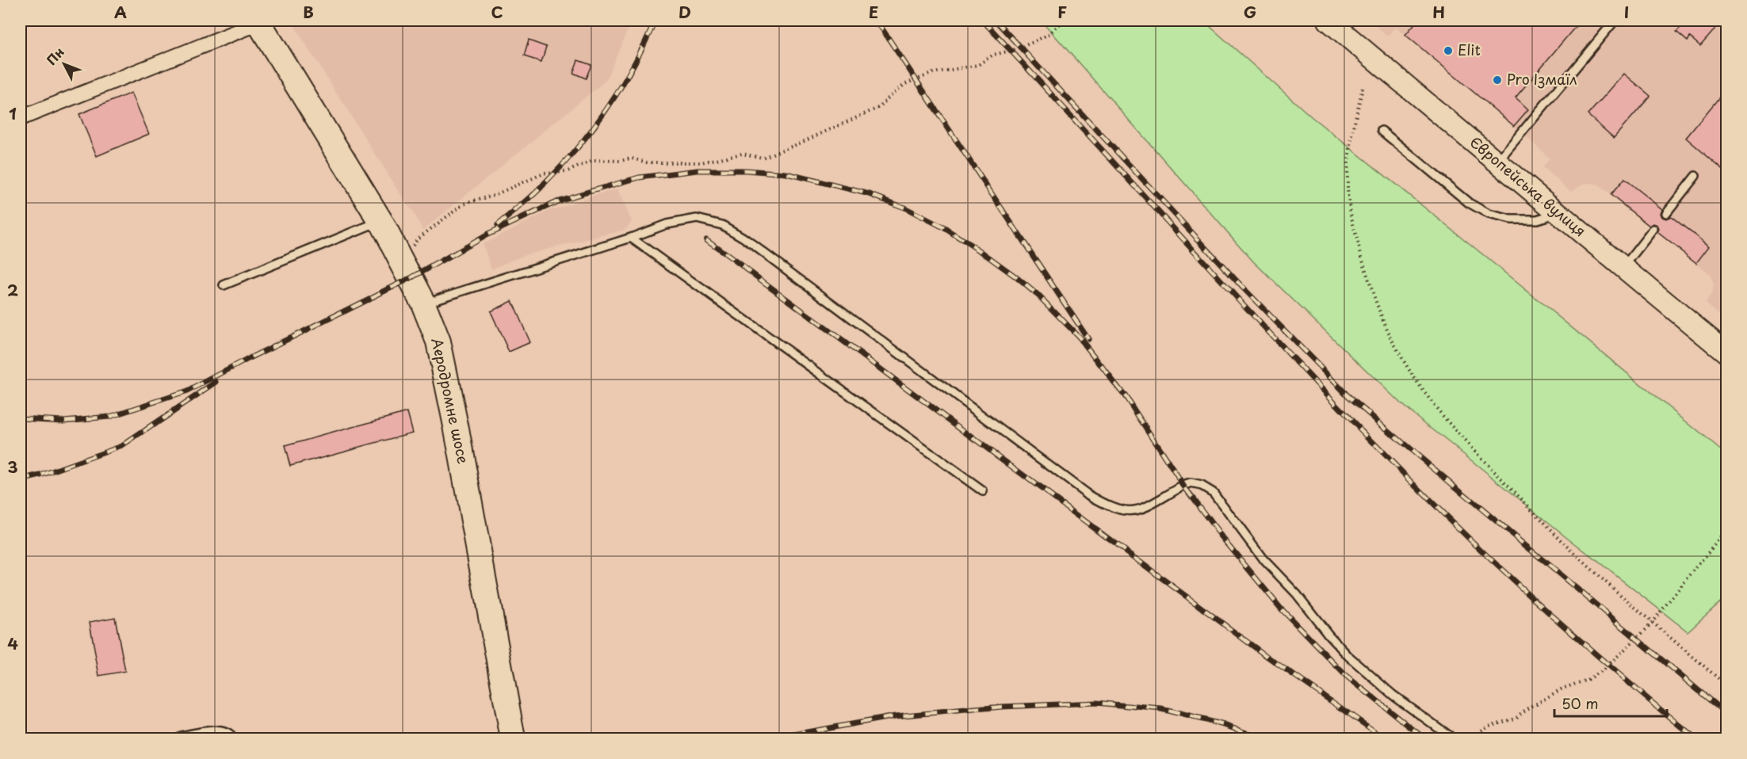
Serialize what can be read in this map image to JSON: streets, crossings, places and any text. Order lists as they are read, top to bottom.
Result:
{
  "streets": {
    "highway": ["Аеродромне шосе"],
    "main road": ["Європейська вулиця"]
  },
  "places": ["Elit", "Pro Ізмаїл"],
  "scale_bar": "50 m",
  "north": "top left",
  "grid": {
    "columns": [
      "A",
      "B",
      "C",
      "D",
      "E",
      "F",
      "G",
      "H",
      "I"
    ],
    "rows": [
      "1",
      "2",
      "3",
      "4"
    ]
  }
}
